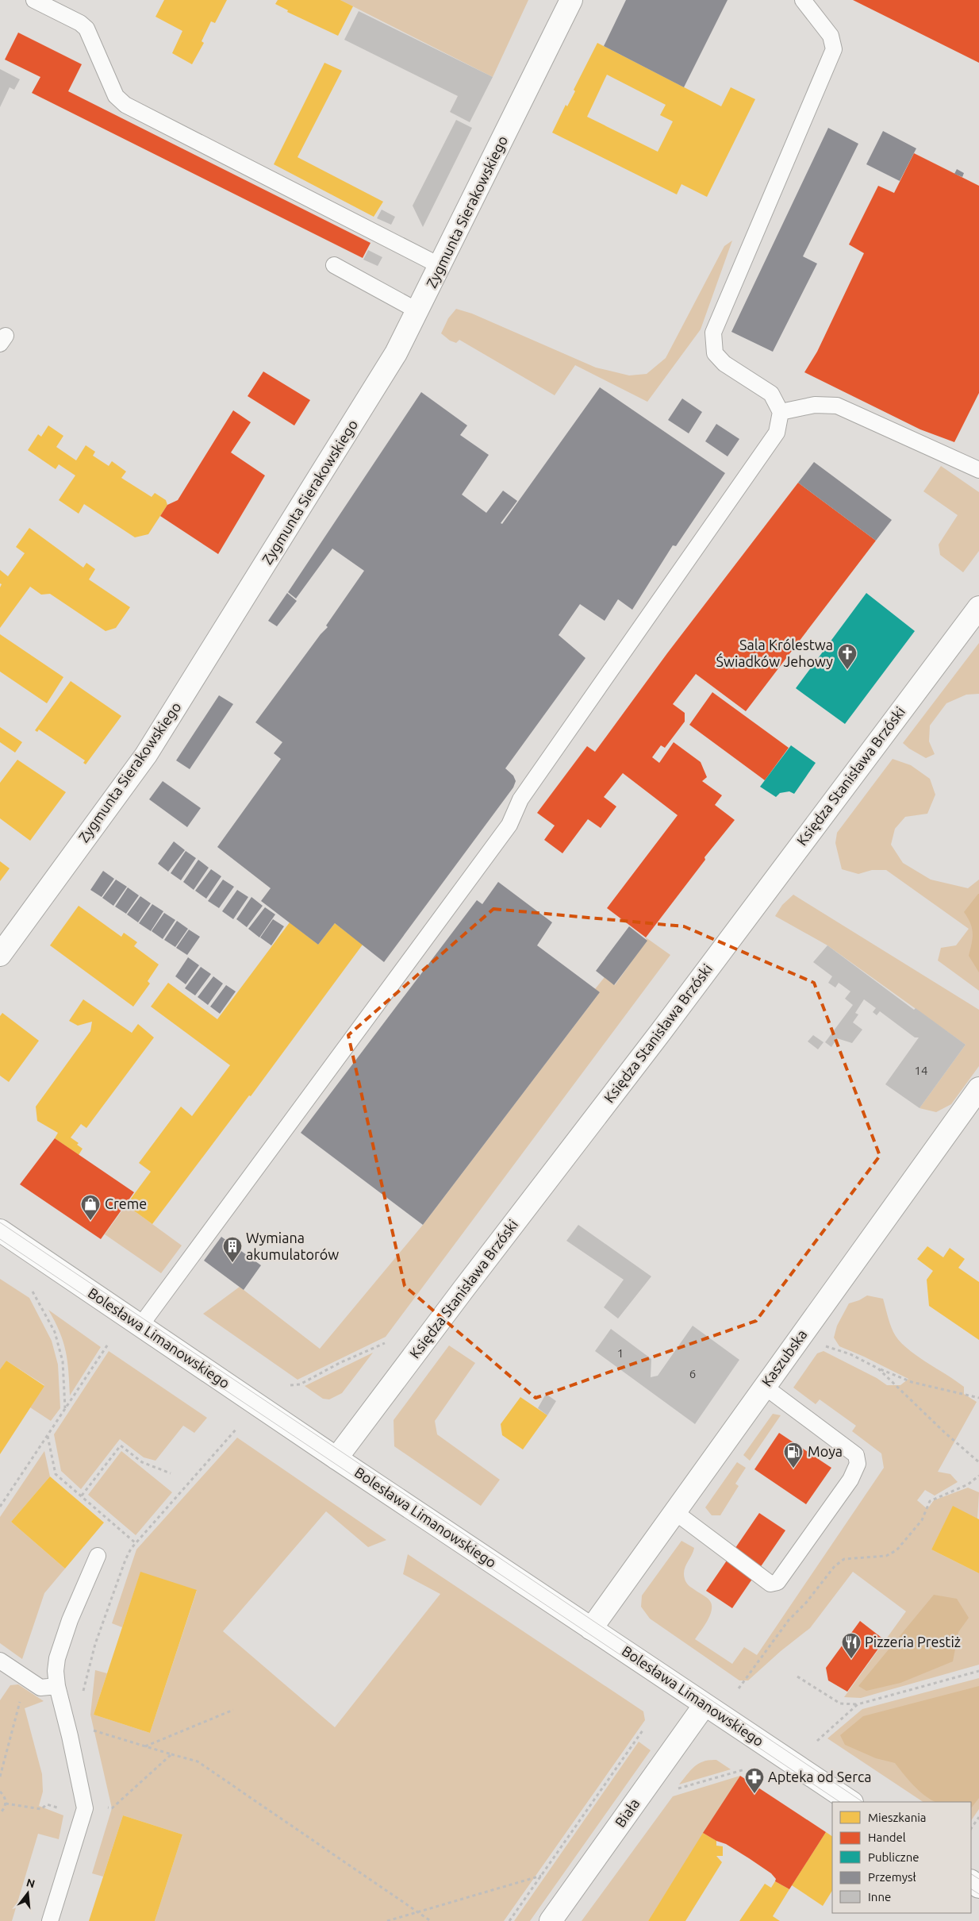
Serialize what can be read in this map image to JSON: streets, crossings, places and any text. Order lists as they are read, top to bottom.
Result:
{
  "streets": {
    "street": [
      "Zygmunta Sierakowskiego",
      "Księdza Stanisława Brzóski",
      "Bolesława Limanowskiego",
      "Kaszubska",
      "Biała"
    ]
  },
  "crossings": [
    ["Księdza Stanisława Brzóski", "Bolesława Limanowskiego"],
    ["Bolesława Limanowskiego", "Kaszubska"],
    ["Bolesława Limanowskiego", "Biała"]
  ],
  "places": {
    "church": ["Sala Królestwa Świadków Jehowy"],
    "shop": ["Creme"],
    "building": ["Wymiana akumulatorów"],
    "fuel station": ["Moya"],
    "restaurant": ["Pizzeria Prestiż"],
    "pharmacy": ["Apteka od Serca"]
  },
  "house_numbers": ["14", "1", "6"],
  "legend": [
    "Mieszkania",
    "Handel",
    "Publiczne",
    "Przemysł",
    "Inne"
  ],
  "north": "top"
}
